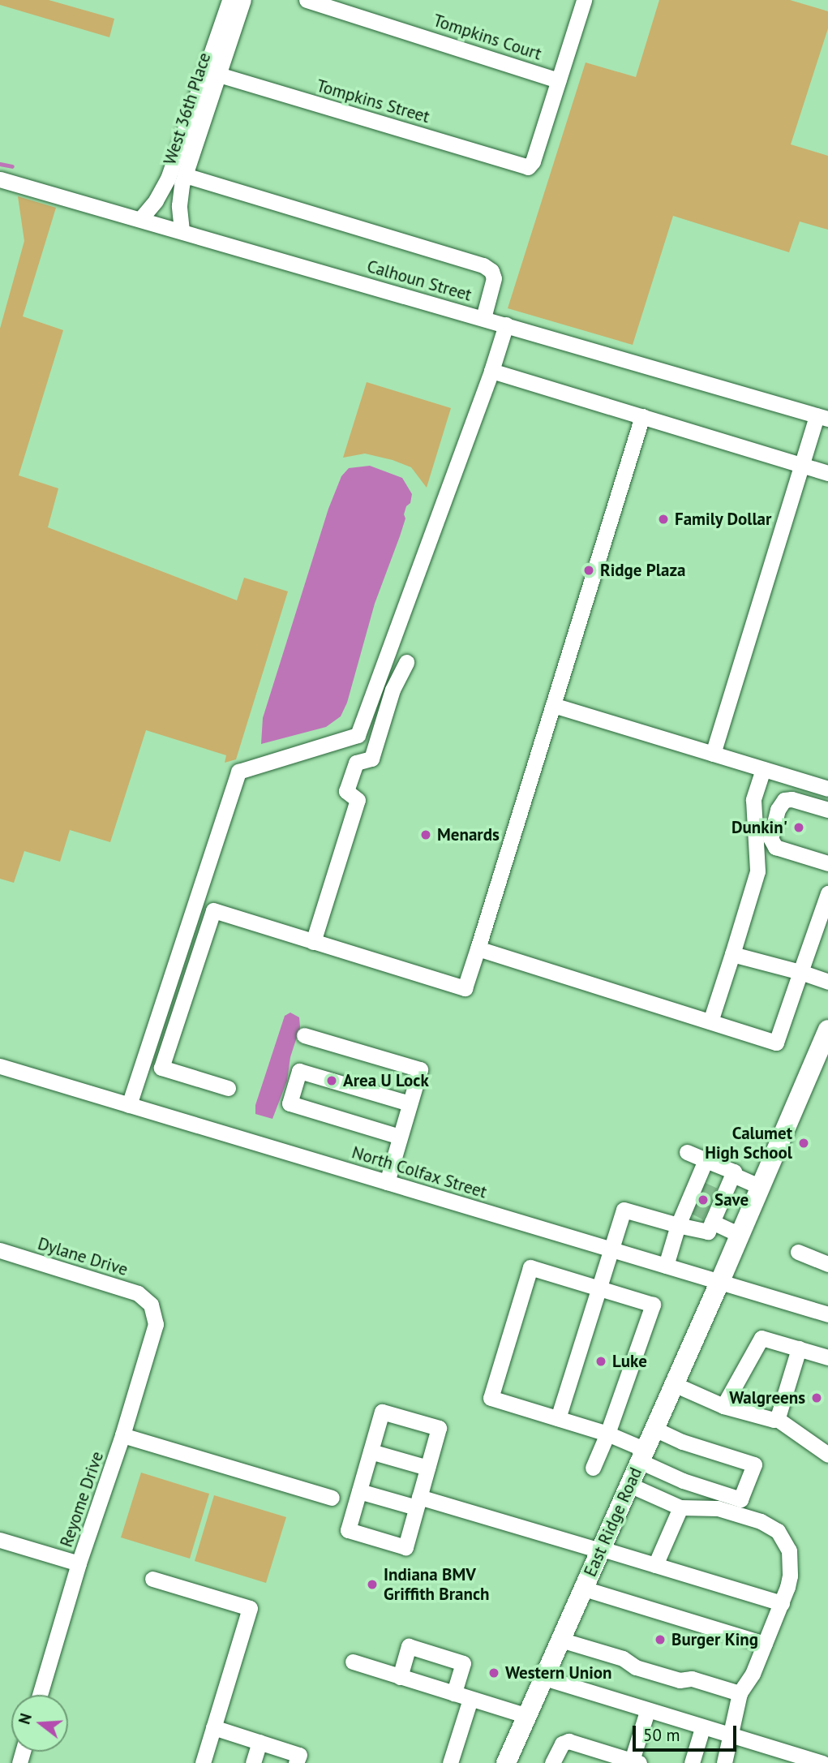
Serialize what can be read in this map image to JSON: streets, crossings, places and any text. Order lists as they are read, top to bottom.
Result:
{
  "streets": {
    "main road": ["East Ridge Road"],
    "street": [
      "Tompkins Court",
      "Tompkins Street",
      "West 36th Place",
      "Calhoun Street",
      "North Colfax Street",
      "Dylane Drive",
      "Reyome Drive"
    ]
  },
  "crossings": [
    ["Tompkins Court", "Tompkins Street"],
    ["Tompkins Street", "West 36th Place"],
    ["West 36th Place", "Calhoun Street"],
    ["North Colfax Street", "East Ridge Road"],
    ["Dylane Drive", "Reyome Drive"]
  ],
  "places": [
    "Family Dollar",
    "Ridge Plaza",
    "Dunkin'",
    "Menards",
    "Area U Lock",
    "Calumet High School",
    "Save",
    "Luke",
    "Walgreens",
    "Indiana BMV Griffith Branch",
    "Burger King",
    "Western Union"
  ],
  "scale_bar": "50 m",
  "north": "left"
}
